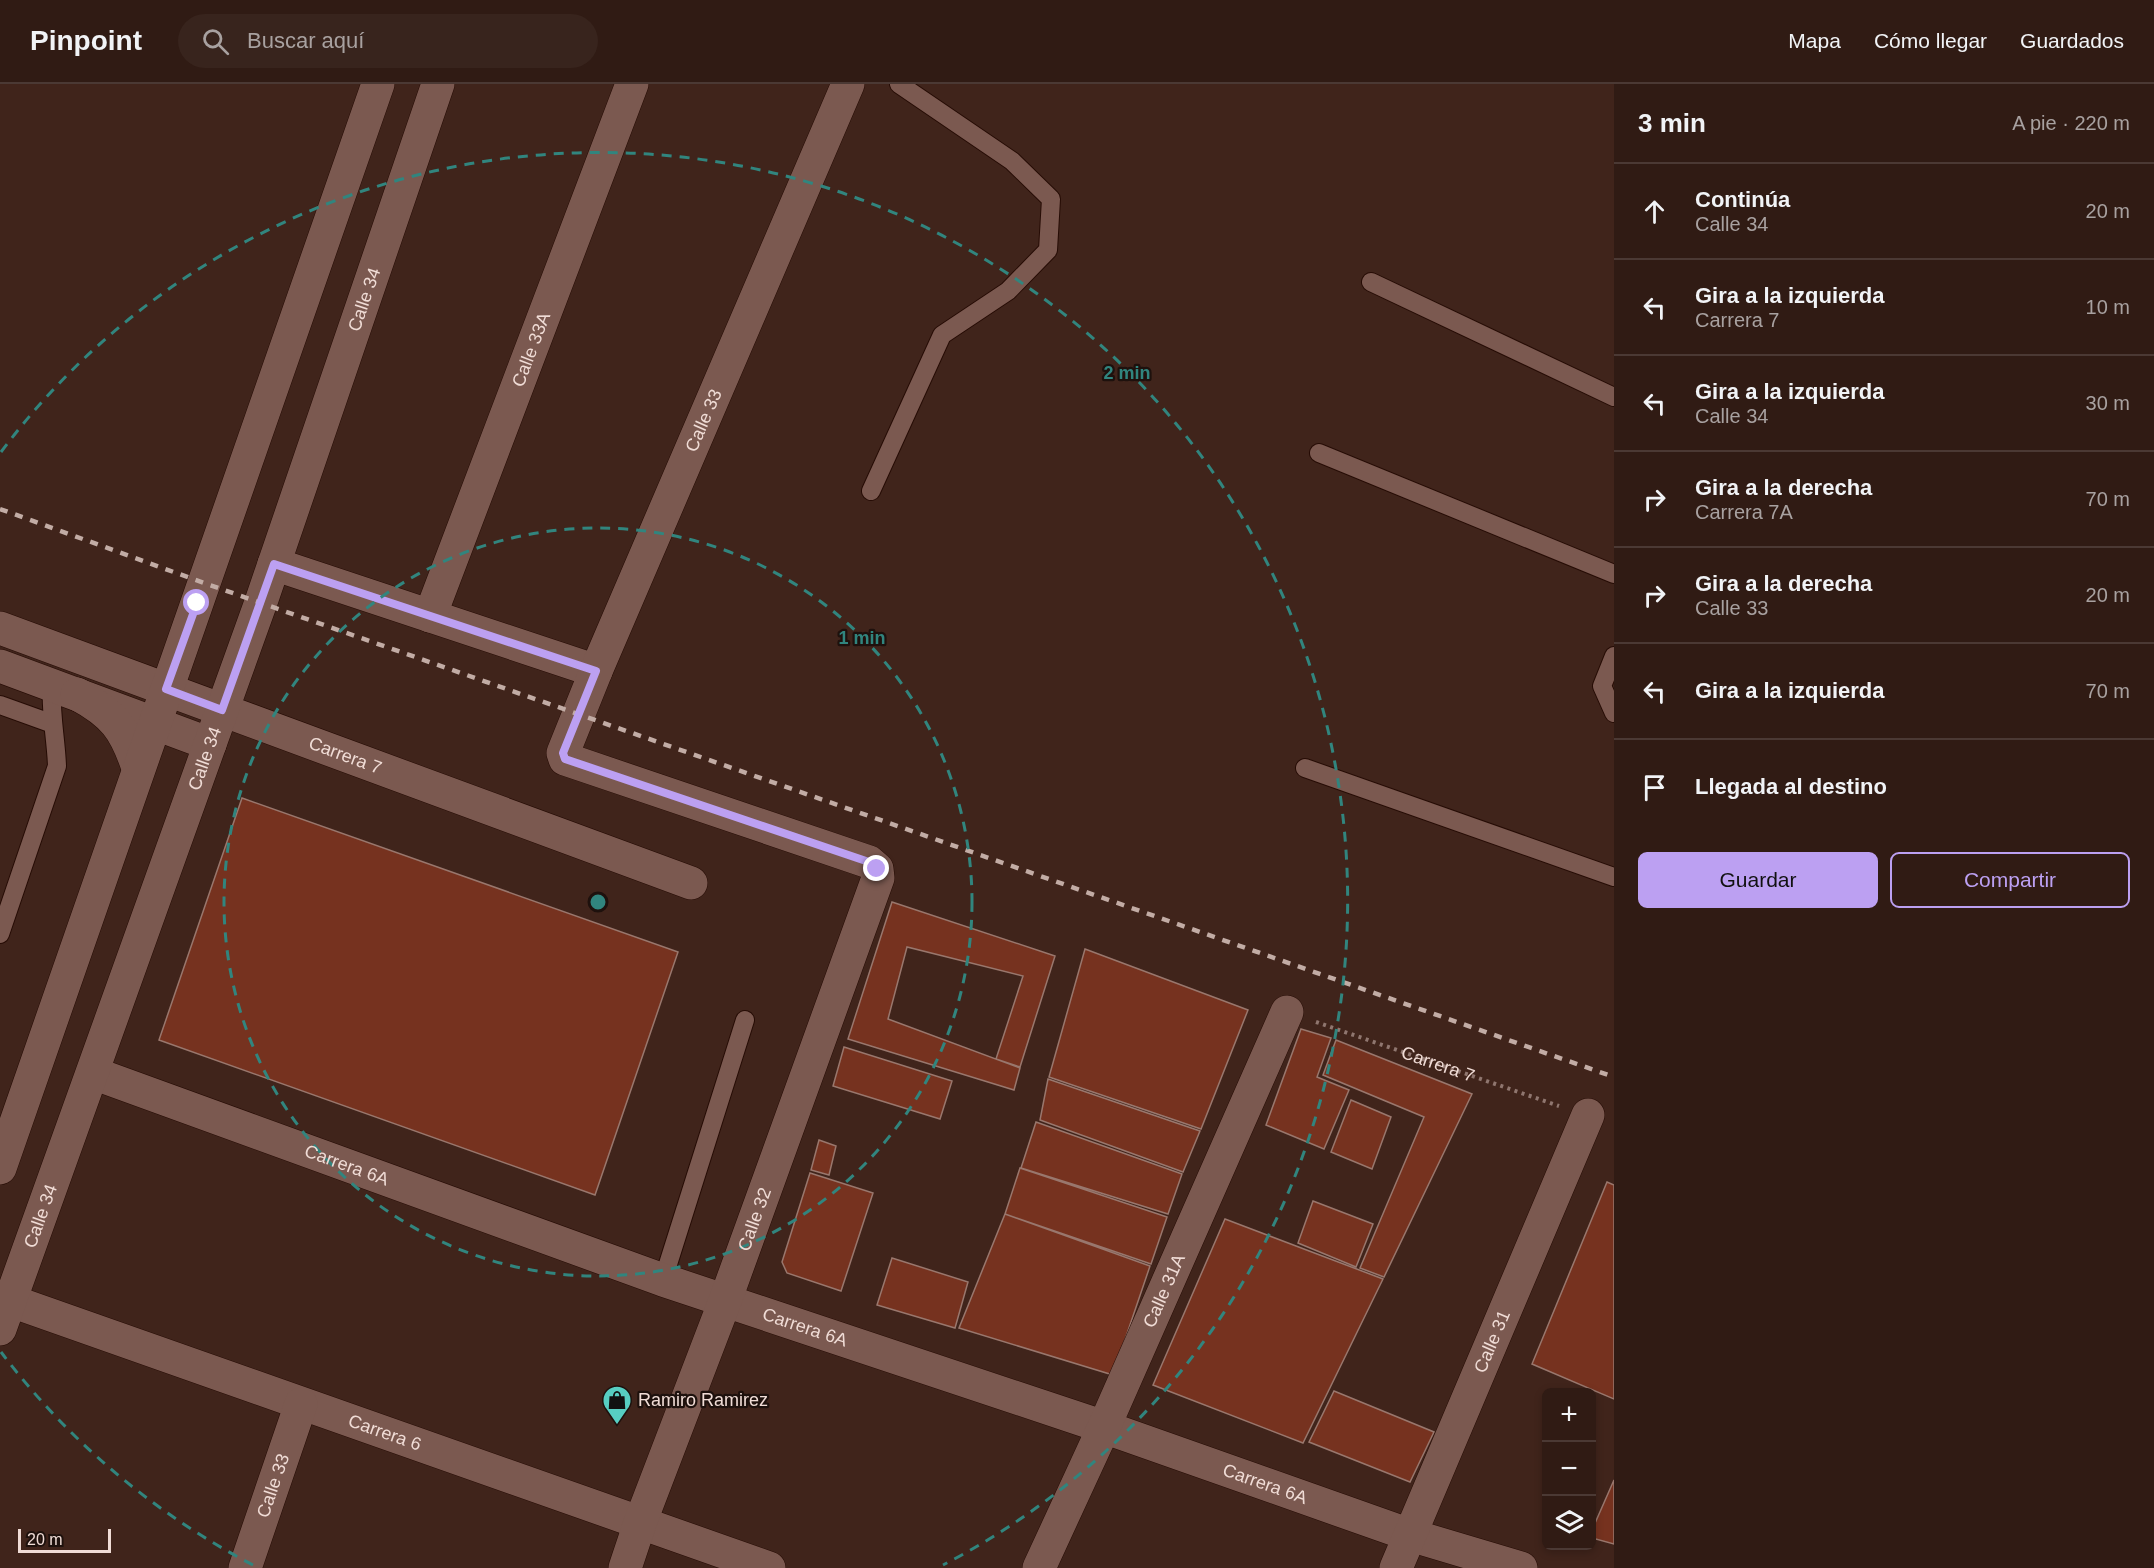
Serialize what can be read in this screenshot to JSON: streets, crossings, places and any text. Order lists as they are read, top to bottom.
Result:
{
  "streets": {
    "street": [
      "Calle 34",
      "Calle 33A",
      "Calle 33",
      "Carrera 7",
      "Carrera 6A",
      "Calle 32",
      "Calle 31A",
      "Calle 31",
      "Carrera 6"
    ]
  },
  "crossings": [
    ["Calle 34", "Carrera 7"],
    ["Calle 34", "Carrera 6A"],
    ["Calle 34", "Carrera 6"],
    ["Calle 33", "Calle 32"],
    ["Calle 33", "Carrera 6"],
    ["Carrera 7", "Calle 31A"],
    ["Carrera 7", "Calle 31"],
    ["Carrera 6A", "Calle 32"],
    ["Carrera 6A", "Calle 31A"],
    ["Carrera 6A", "Calle 31"],
    ["Calle 32", "Carrera 6"]
  ],
  "places": {
    "shop": ["Ramiro Ramirez"]
  },
  "scale_bar": "20 m",
  "page": {
    "header": "Pinpoint",
    "search": "Buscar aquí",
    "nav": ["Mapa", "Cómo llegar", "Guardados"],
    "heading": ["3 min", "A pie · 220 m"],
    "list": [
      ["Continúa", "Calle 34", "20 m"],
      ["Gira a la izquierda", "Carrera 7", "10 m"],
      ["Gira a la izquierda", "Calle 34", "30 m"],
      ["Gira a la derecha", "Carrera 7A", "70 m"],
      ["Gira a la derecha", "Calle 33", "20 m"],
      ["Gira a la izquierda", "70 m"],
      "Llegada al destino"
    ],
    "buttons": ["Guardar", "Compartir"],
    "map_buttons": ["+", "−"],
    "scale": "20 m"
  },
  "rings": ["2 min", "1 min"]
}
